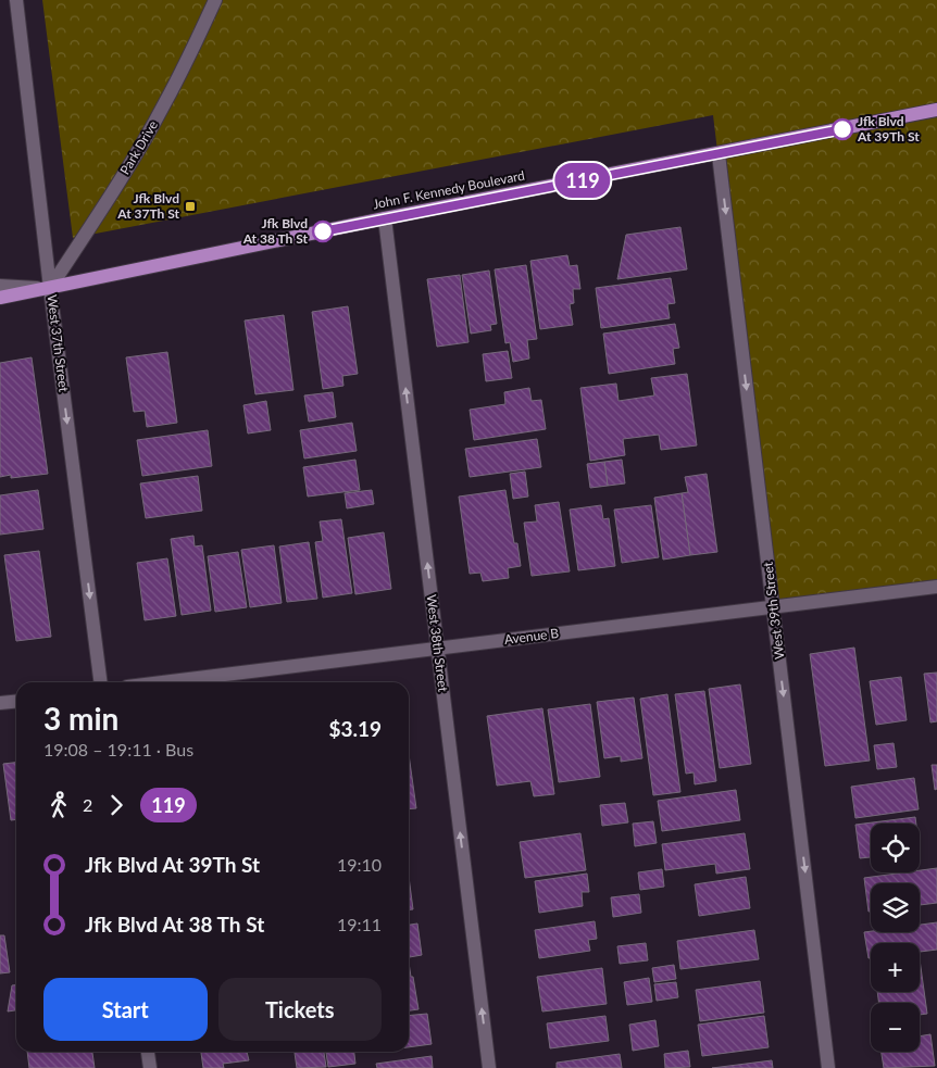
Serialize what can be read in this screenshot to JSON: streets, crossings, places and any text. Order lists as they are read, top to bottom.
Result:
{
  "streets": {
    "main road": ["John F. Kennedy Boulevard"],
    "street": [
      "Park Drive",
      "West 37th Street",
      "West 39th Street",
      "Avenue B",
      "West 38th Street"
    ]
  },
  "crossings": [
    ["Park Drive", "John F. Kennedy Boulevard"],
    ["Park Drive", "West 37th Street"],
    ["John F. Kennedy Boulevard", "West 37th Street"],
    ["John F. Kennedy Boulevard", "West 39th Street"],
    ["John F. Kennedy Boulevard", "West 38th Street"],
    ["West 39th Street", "Avenue B"],
    ["Avenue B", "West 38th Street"]
  ],
  "one_way": ["West 37th Street", "West 39th Street", "West 38th Street"],
  "places": {
    "other": ["Jfk Blvd At 39Th St", "Jfk Blvd At 38 Th St"],
    "transit": ["Jfk Blvd At 37Th St"]
  },
  "lines": ["bus line 119"],
  "page": {
    "on_map": "119",
    "heading": ["3 min", "19:08 – 19:11 · Bus", "$3.19"],
    "legs": ["2", "119"],
    "map_buttons": ["+", "−"],
    "list": [
      {
        "name": "Jfk Blvd At 39Th St",
        "value": "19:10"
      },
      {
        "name": "Jfk Blvd At 38 Th St",
        "value": "19:11"
      }
    ],
    "buttons": ["Start", "Tickets"]
  }
}
